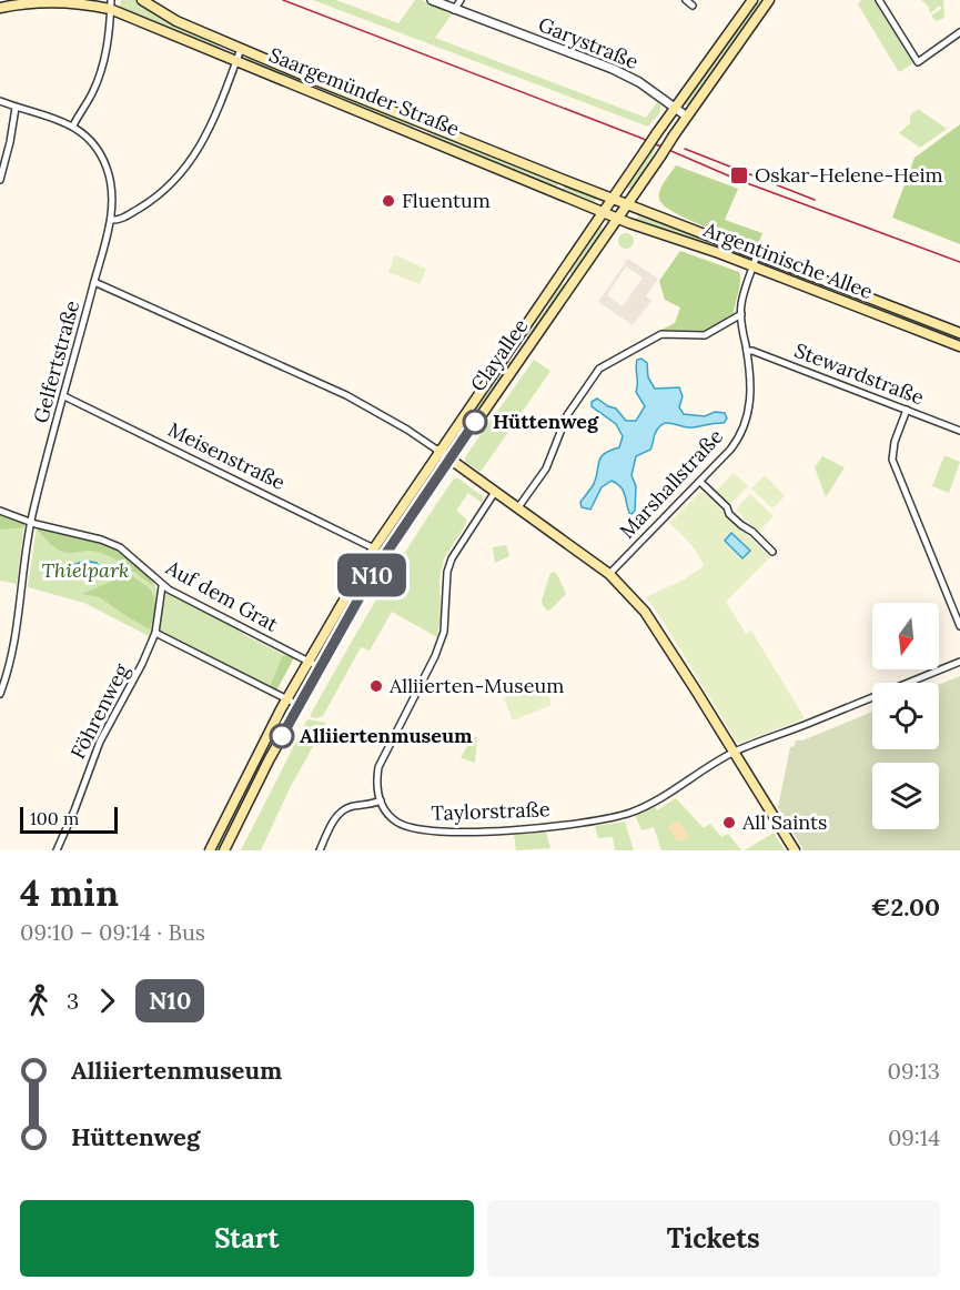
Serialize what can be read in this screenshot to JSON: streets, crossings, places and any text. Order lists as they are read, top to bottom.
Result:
{
  "streets": {
    "main road": ["Saargemünder Straße", "Argentinische Allee", "Clayallee"],
    "street": [
      "Garystraße",
      "Gelfertstraße",
      "Stewardstraße",
      "Meisenstraße",
      "Marshallstraße",
      "Auf dem Grat",
      "Föhrenweg",
      "Taylorstraße"
    ]
  },
  "crossings": [
    ["Garystraße", "Clayallee"],
    ["Saargemünder Straße", "Argentinische Allee"],
    ["Saargemünder Straße", "Clayallee"],
    ["Argentinische Allee", "Clayallee"],
    ["Argentinische Allee", "Marshallstraße"],
    ["Clayallee", "Meisenstraße"],
    ["Clayallee", "Auf dem Grat"],
    ["Gelfertstraße", "Meisenstraße"],
    ["Gelfertstraße", "Auf dem Grat"],
    ["Stewardstraße", "Marshallstraße"],
    ["Auf dem Grat", "Föhrenweg"]
  ],
  "parks": ["Thielpark"],
  "places": {
    "transit": ["Oskar-Helene-Heim"],
    "other": [
      "Fluentum",
      "Hüttenweg",
      "Alliierten-Museum",
      "Alliiertenmuseum",
      "All Saints"
    ]
  },
  "lines": ["bus line N10"],
  "scale_bar": "100 m",
  "north": "bottom",
  "page": {
    "on_map": "N10",
    "scale": "100 m",
    "heading": ["4 min", "09:10 – 09:14 · Bus", "€2.00"],
    "legs": ["3", "N10"],
    "list": [
      {
        "name": "Alliiertenmuseum",
        "value": "09:13"
      },
      {
        "name": "Hüttenweg",
        "value": "09:14"
      }
    ],
    "buttons": ["Start", "Tickets"]
  }
}
